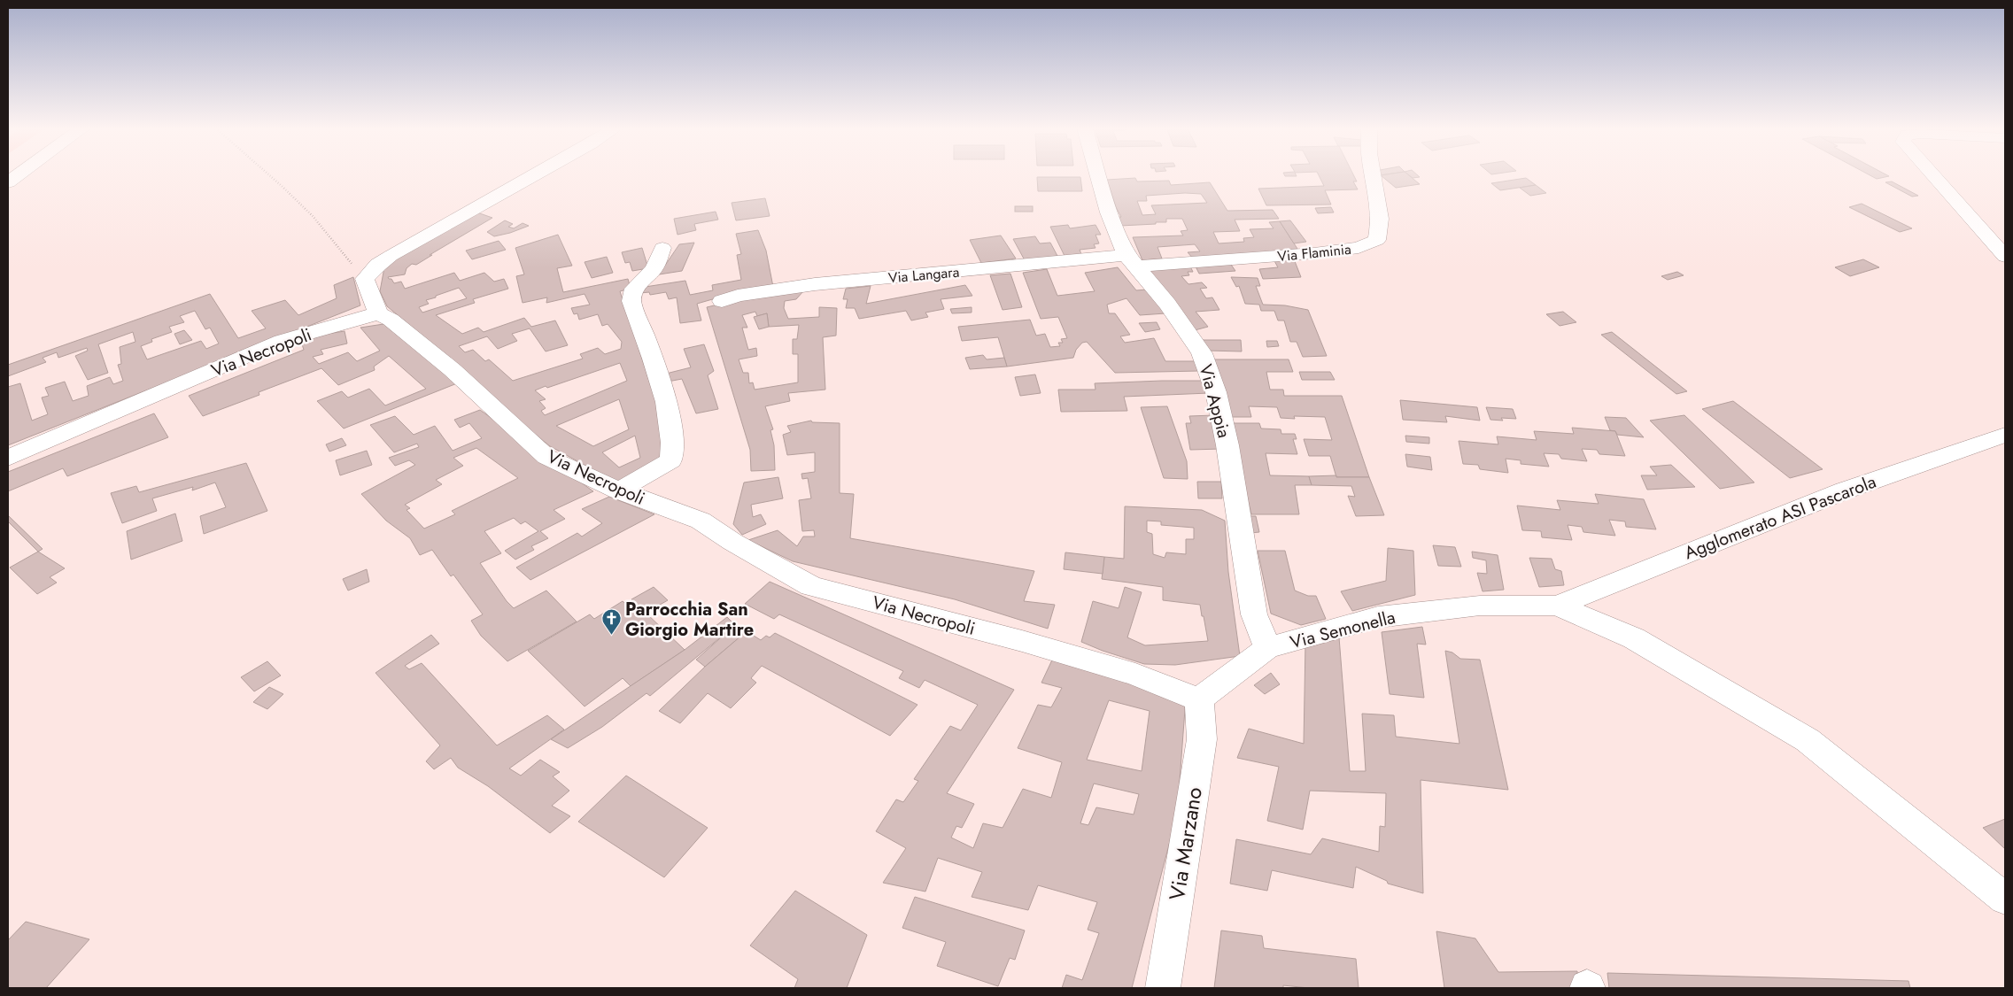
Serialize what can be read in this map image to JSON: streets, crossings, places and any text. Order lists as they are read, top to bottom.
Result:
{
  "streets": {
    "main road": [
      "Via Flaminia",
      "Via Langara",
      "Via Necropoli",
      "Via Appia",
      "Agglomerato ASI Pascarola",
      "Via Semonella",
      "Via Marzano"
    ]
  },
  "crossings": [
    ["Via Flaminia", "Via Langara"],
    ["Via Flaminia", "Via Appia"],
    ["Via Langara", "Via Appia"],
    ["Via Necropoli", "Via Semonella"],
    ["Via Necropoli", "Via Marzano"],
    ["Via Appia", "Via Semonella"],
    ["Agglomerato ASI Pascarola", "Via Semonella"],
    ["Via Semonella", "Via Marzano"]
  ],
  "places": {
    "church": ["Parrocchia San Giorgio Martire"]
  }
}
